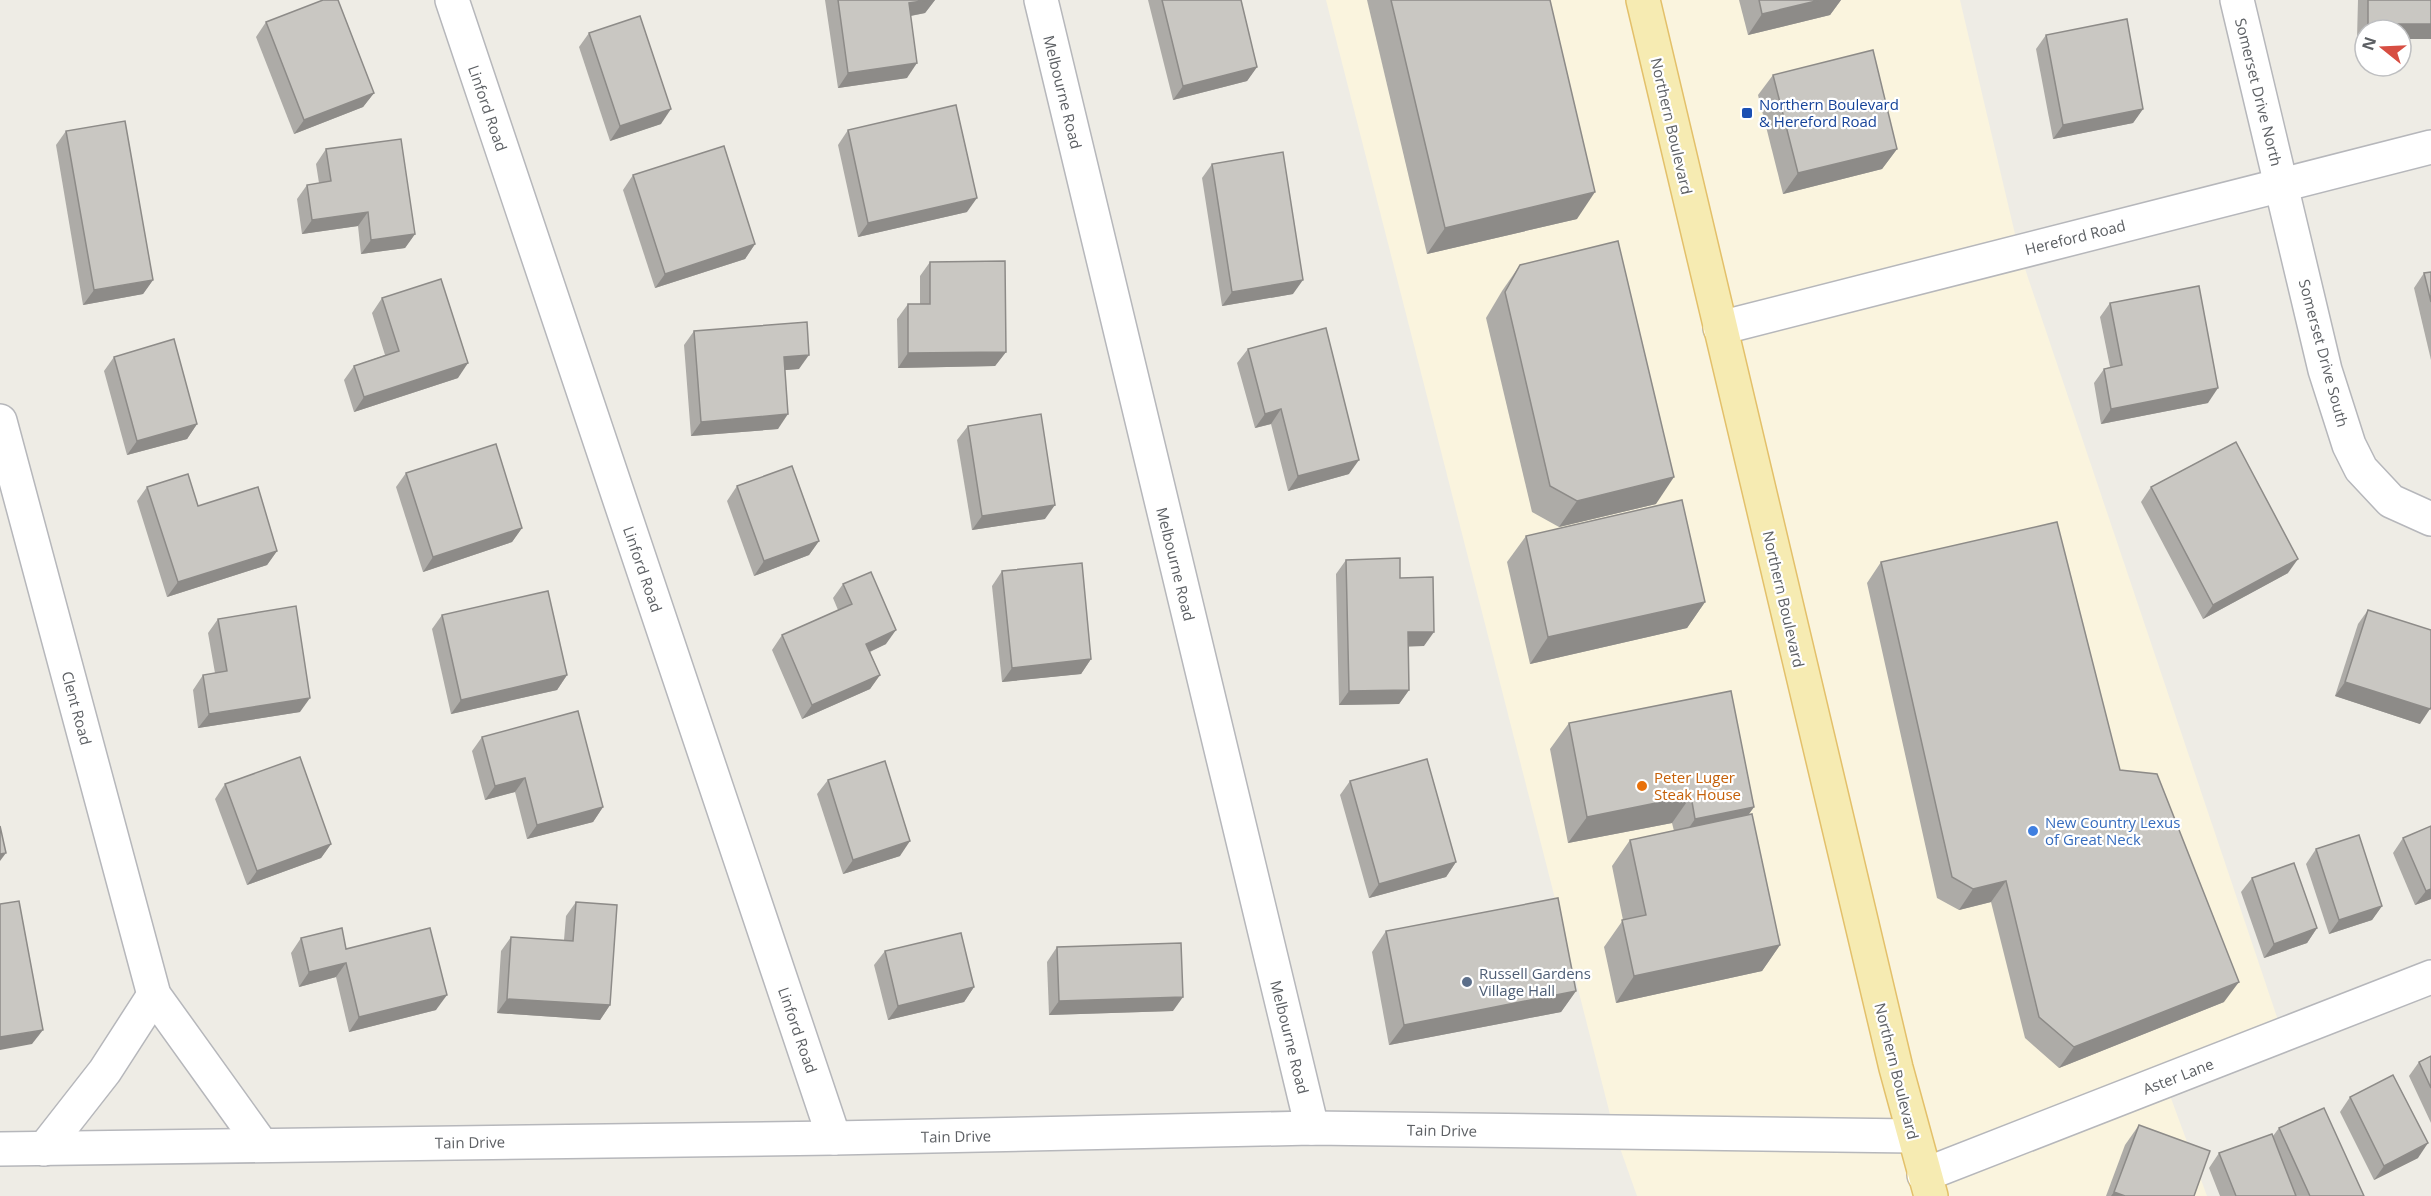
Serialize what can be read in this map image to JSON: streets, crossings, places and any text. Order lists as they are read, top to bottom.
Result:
{
  "streets": {
    "main road": ["Northern Boulevard"],
    "street": [
      "Melbourne Road",
      "Somerset Drive North",
      "Linford Road",
      "Hereford Road",
      "Somerset Drive South",
      "Clent Road",
      "Aster Lane",
      "Tain Drive"
    ]
  },
  "crossings": [
    ["Melbourne Road", "Tain Drive"],
    ["Somerset Drive North", "Hereford Road"],
    ["Somerset Drive North", "Somerset Drive South"],
    ["Linford Road", "Tain Drive"],
    ["Northern Boulevard", "Hereford Road"],
    ["Northern Boulevard", "Aster Lane"],
    ["Northern Boulevard", "Tain Drive"],
    ["Hereford Road", "Somerset Drive South"],
    ["Clent Road", "Tain Drive"]
  ],
  "places": {
    "transit": ["Northern Boulevard & Hereford Road"],
    "other": ["Peter Luger Steak House", "New Country Lexus of Great Neck", "Russell Gardens Village Hall"]
  },
  "north": "left"
}
